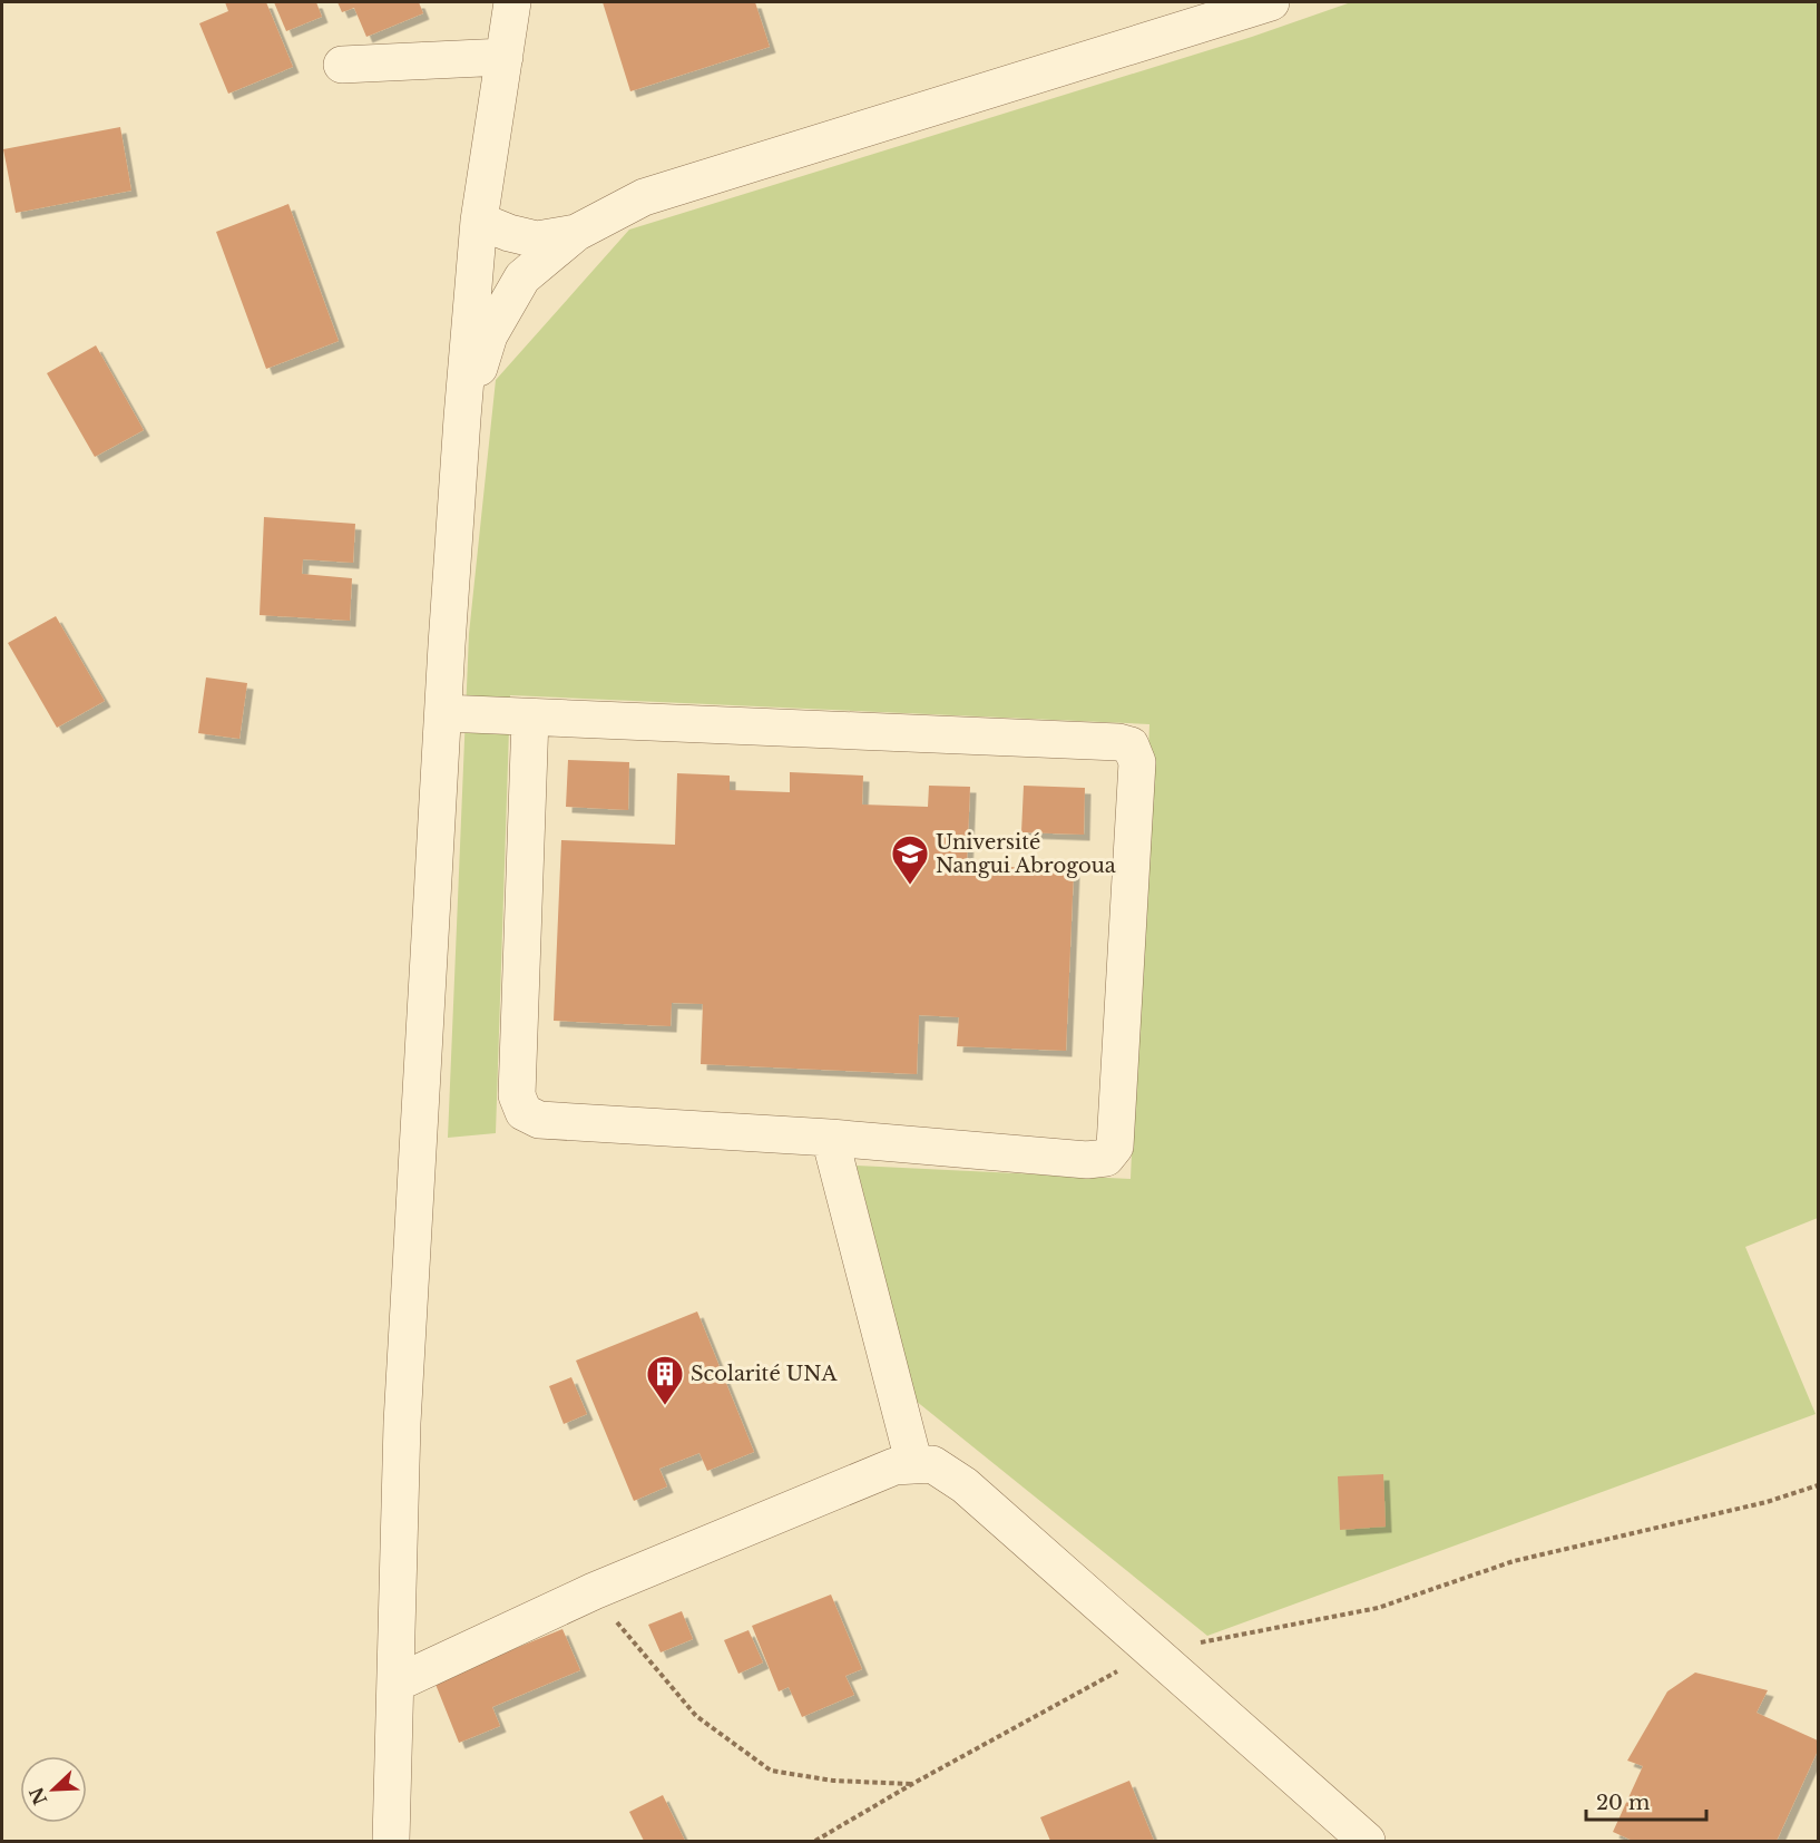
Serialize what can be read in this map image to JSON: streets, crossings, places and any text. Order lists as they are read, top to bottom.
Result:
{
  "places": {
    "school or university": ["Université Nangui Abrogoua"],
    "building": ["Scolarité UNA"]
  },
  "scale_bar": "20 m",
  "north": "bottom left"
}
